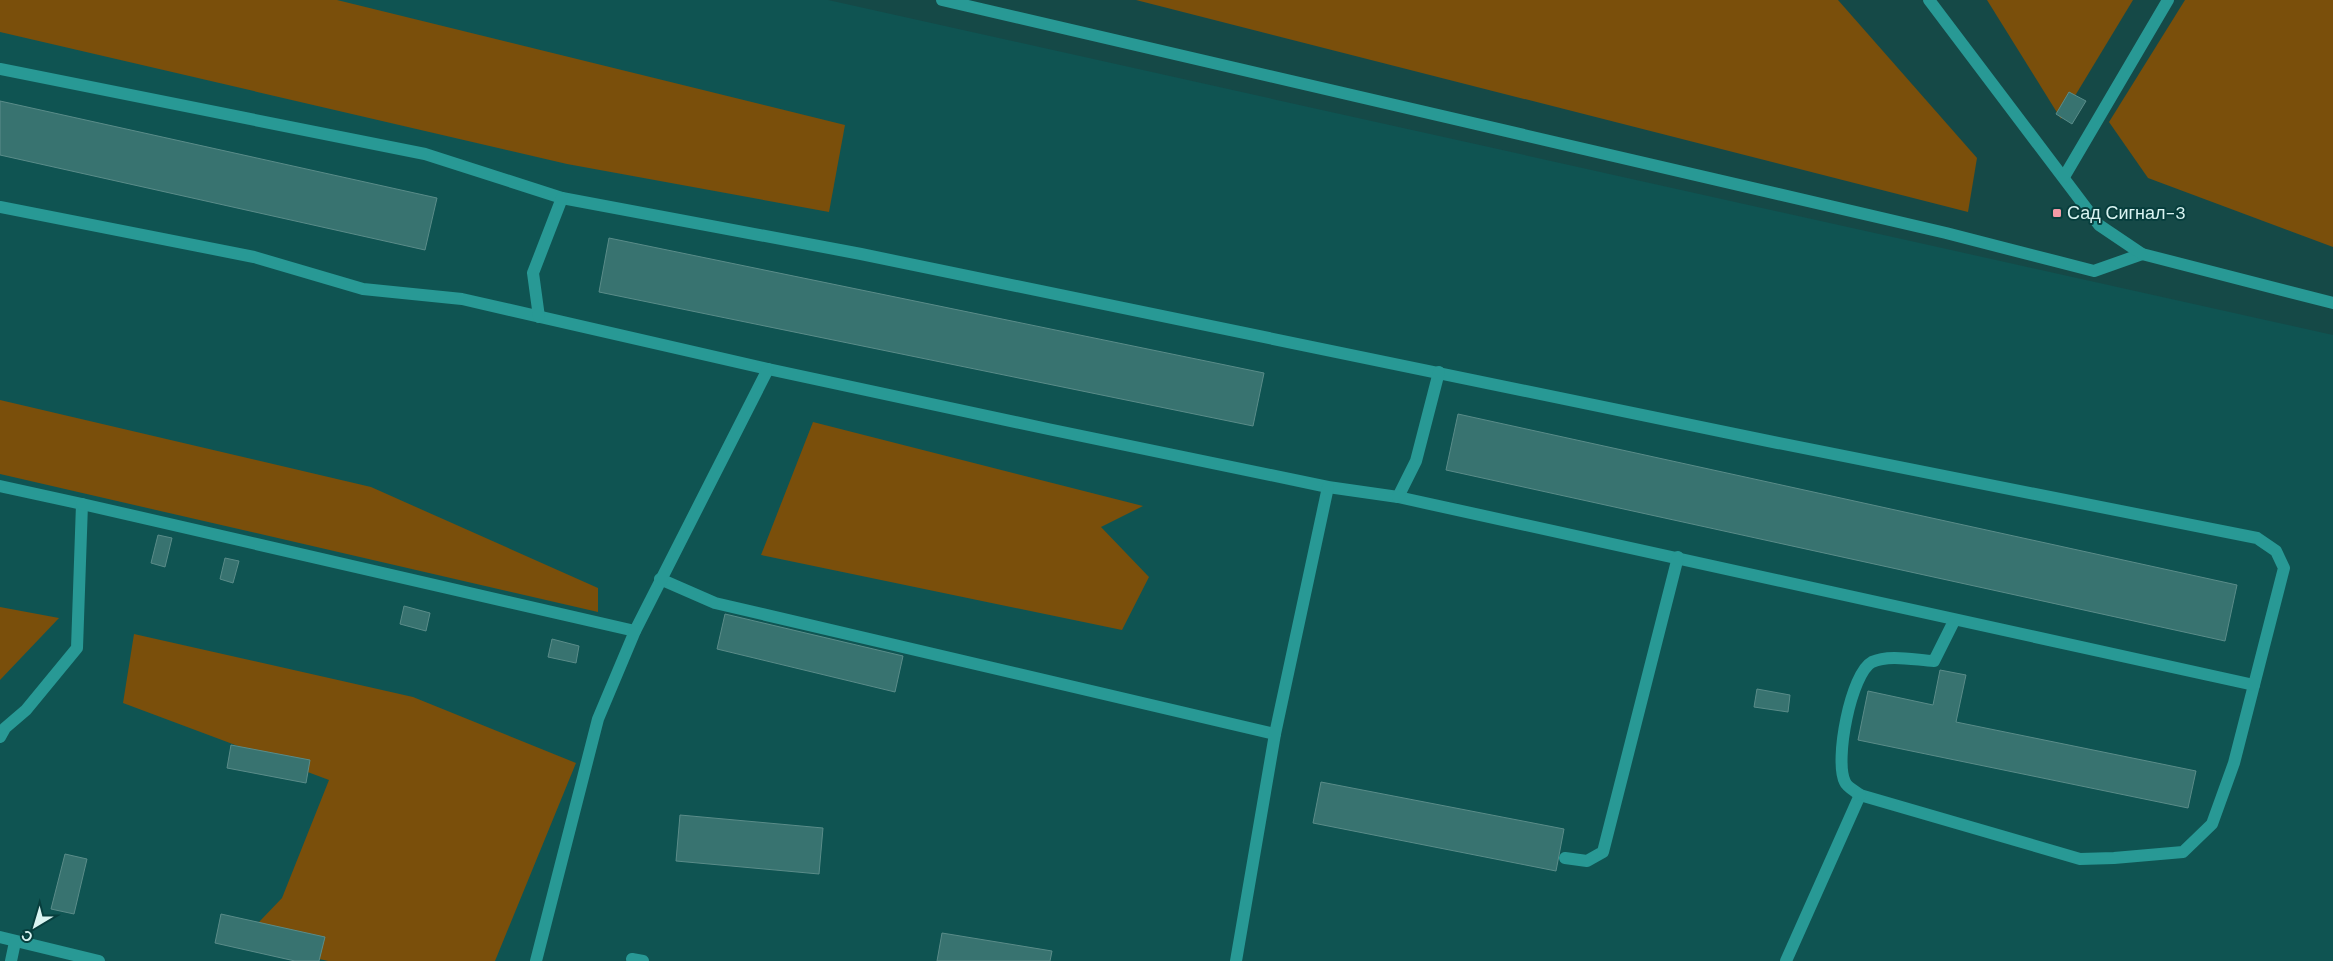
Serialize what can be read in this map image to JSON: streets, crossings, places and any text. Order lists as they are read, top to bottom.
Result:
{
  "places": {
    "transit": ["Сад Сигнал-3"]
  },
  "north": "bottom left"
}
